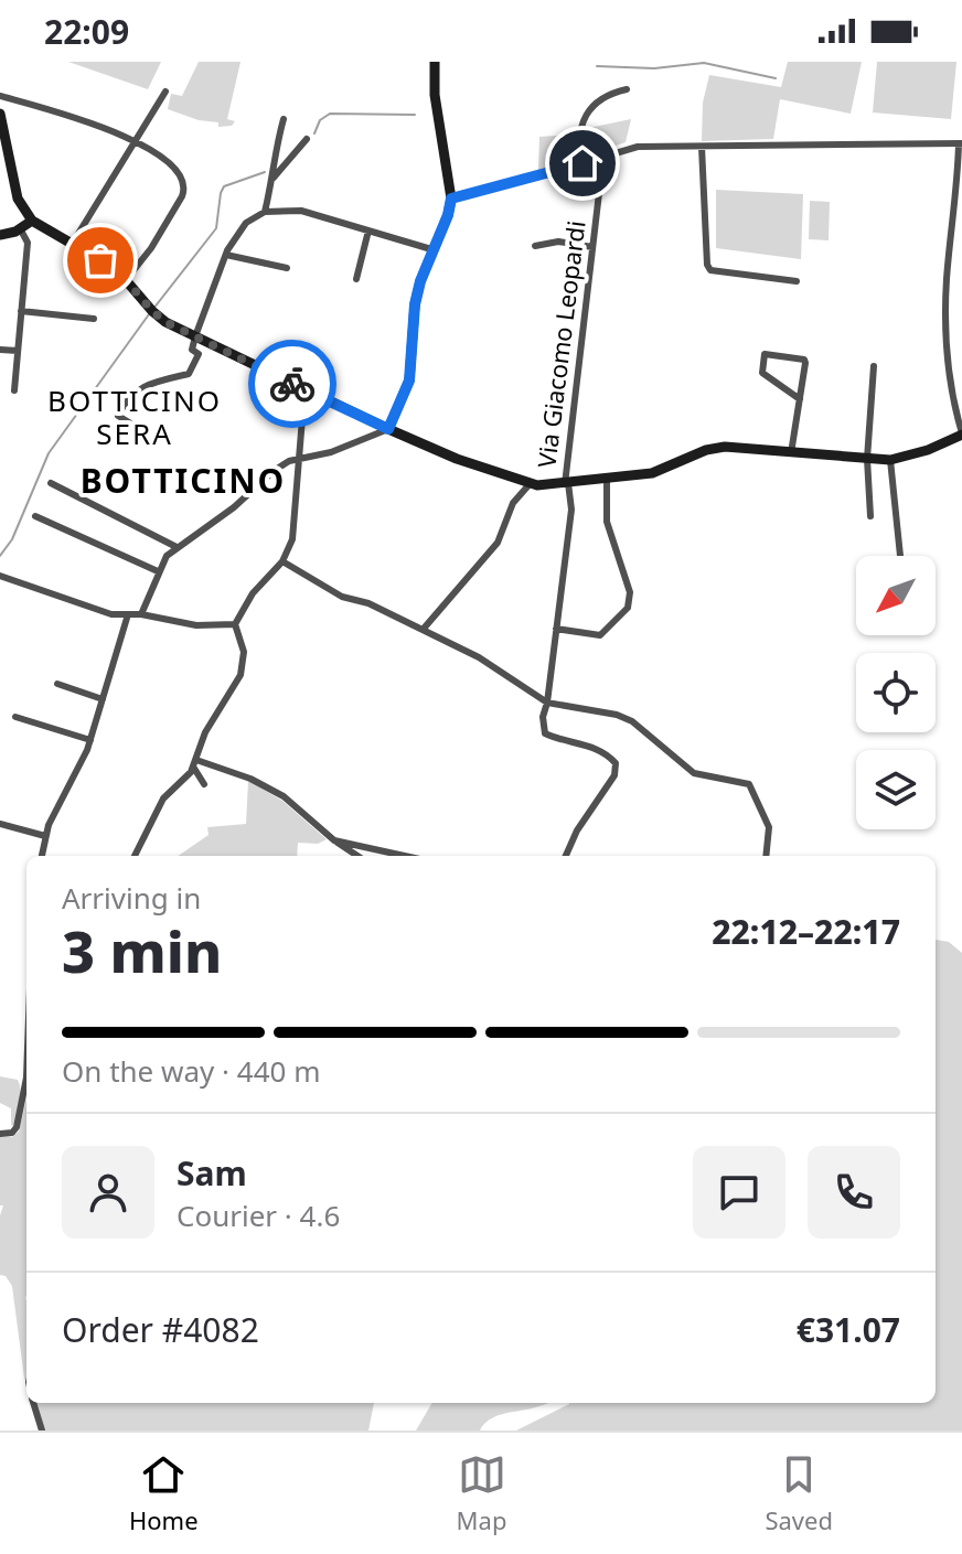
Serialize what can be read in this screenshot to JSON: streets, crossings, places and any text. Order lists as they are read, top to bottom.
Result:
{
  "streets": {
    "street": ["Via Giacomo Leopardi"]
  },
  "districts": ["BOTTICINO SERA", "BOTTICINO"],
  "north": "bottom left",
  "page": {
    "status": "22:09",
    "heading": ["3 min", "Arriving in", "22:12–22:17"],
    "panel": [
      "Sam",
      "Courier · 4.6",
      "Order #4082",
      "€31.07"
    ],
    "bar": "On the way · 440 m",
    "tabs": ["Home", "Map", "Saved"]
  }
}
